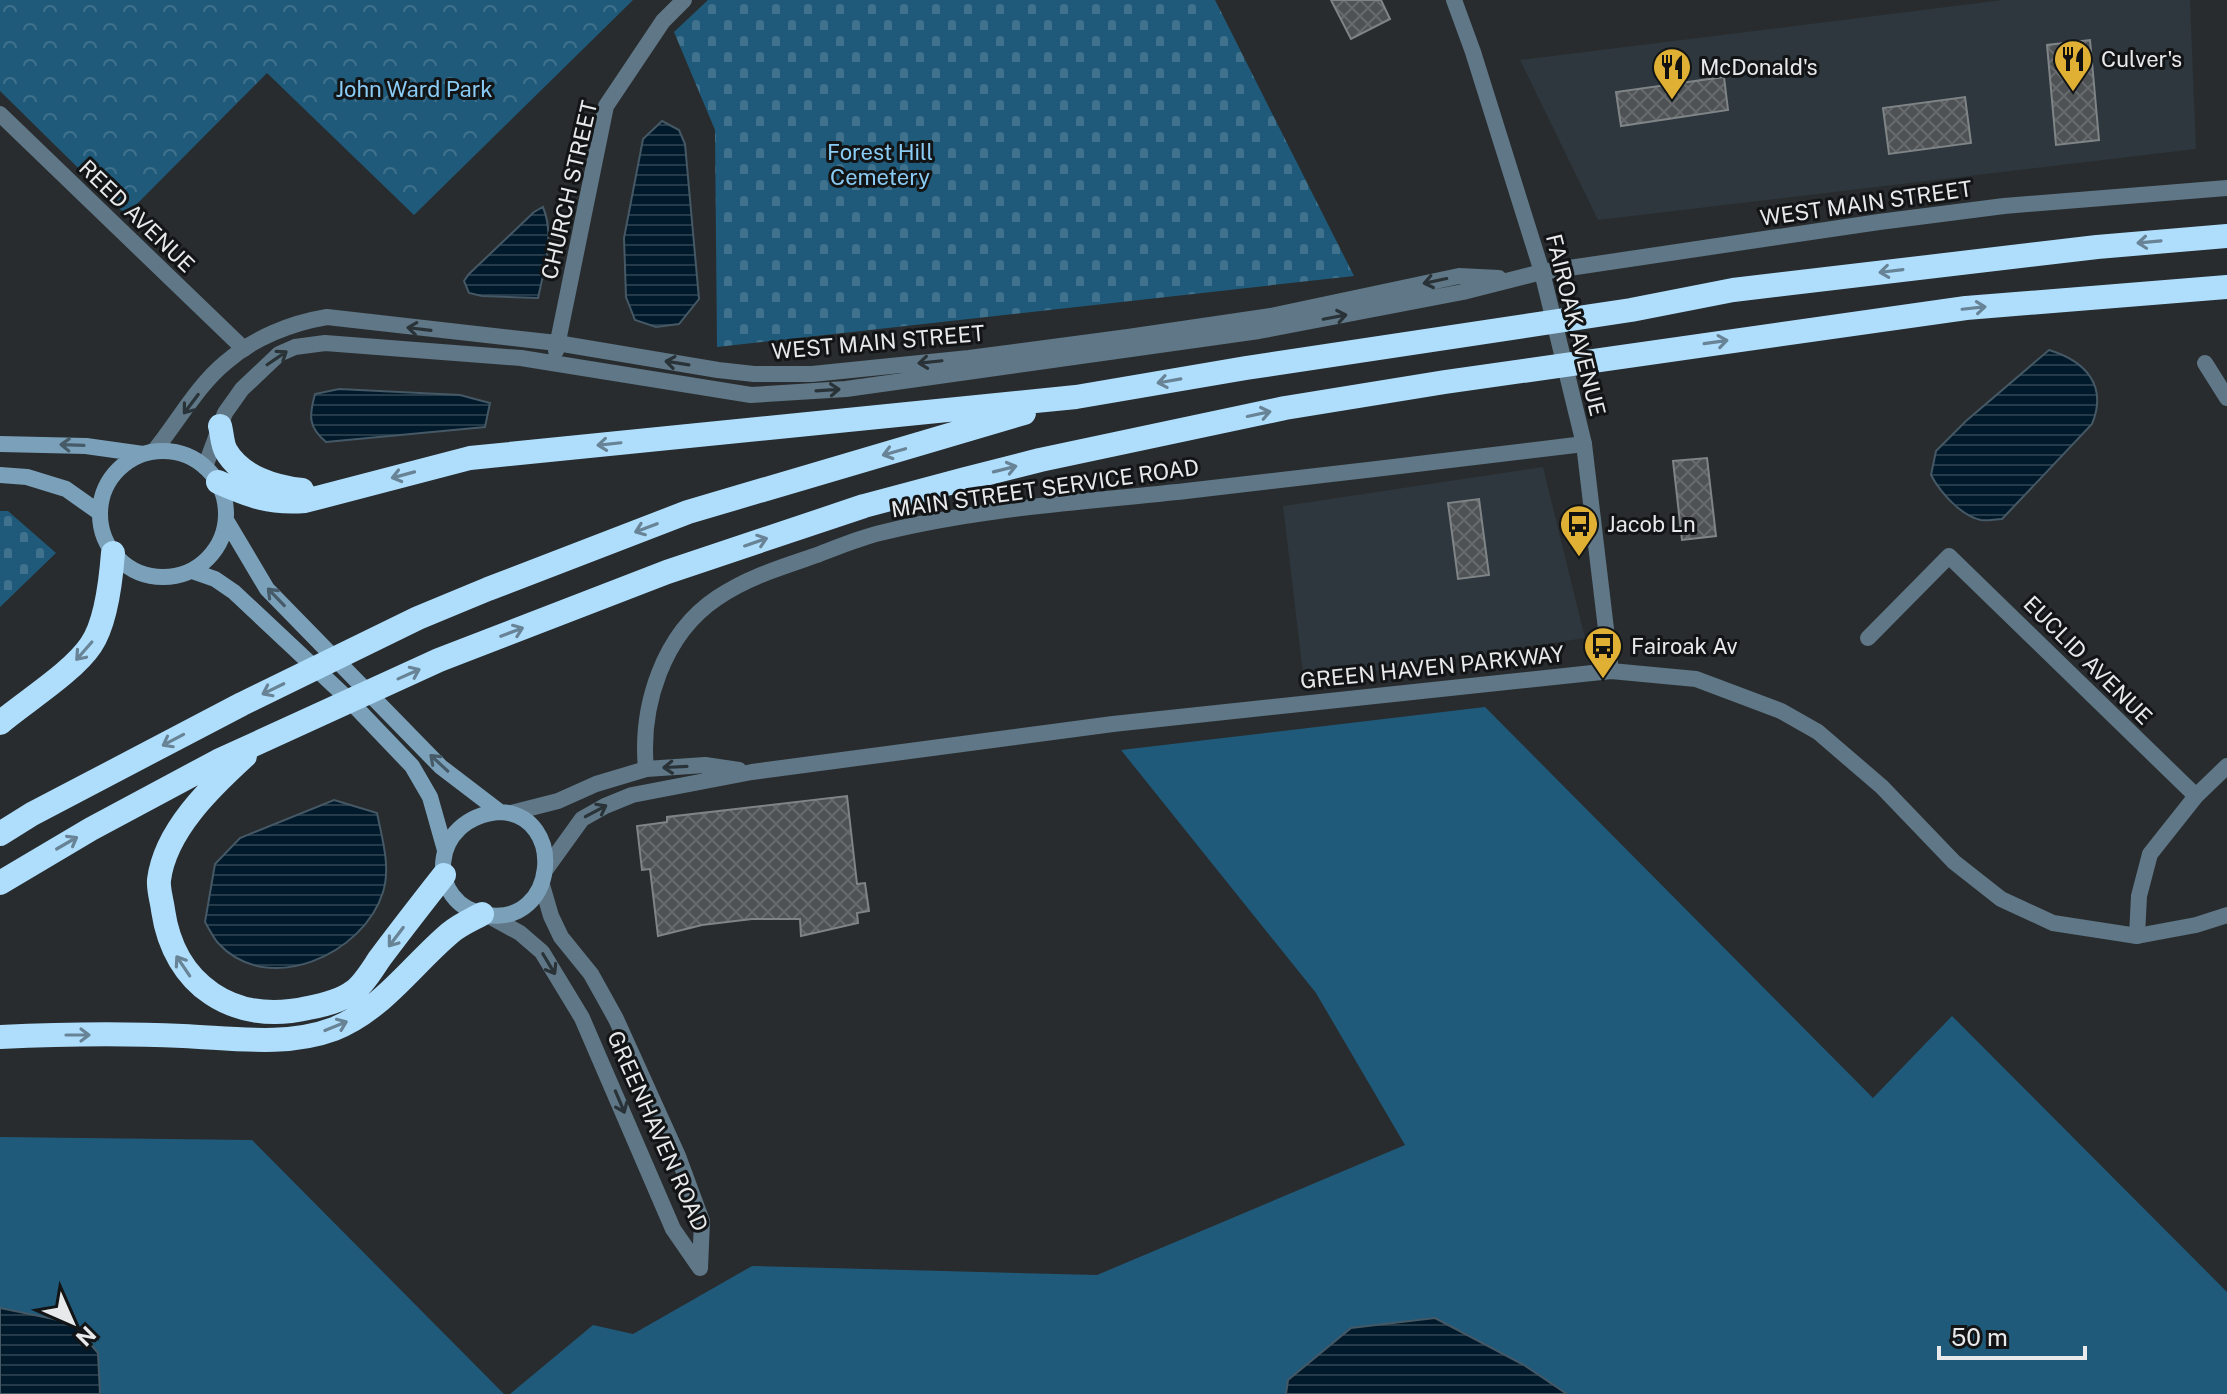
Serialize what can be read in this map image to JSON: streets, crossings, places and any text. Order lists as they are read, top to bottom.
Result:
{
  "streets": {
    "main road": ["GREENHAVEN ROAD"],
    "street": [
      "CHURCH STREET",
      "WEST MAIN STREET",
      "REED AVENUE",
      "FAIROAK AVENUE",
      "MAIN STREET SERVICE ROAD",
      "EUCLID AVENUE",
      "GREEN HAVEN PARKWAY"
    ]
  },
  "crossings": [
    ["CHURCH STREET", "WEST MAIN STREET"],
    ["WEST MAIN STREET", "REED AVENUE"],
    ["WEST MAIN STREET", "FAIROAK AVENUE"],
    ["WEST MAIN STREET", "GREENHAVEN ROAD"],
    ["FAIROAK AVENUE", "MAIN STREET SERVICE ROAD"],
    ["FAIROAK AVENUE", "GREEN HAVEN PARKWAY"]
  ],
  "parks": ["John Ward Park", "Forest Hill Cemetery"],
  "places": {
    "restaurant": ["Culver's", "McDonald's"],
    "bus stop": ["Jacob Ln", "Fairoak Av"]
  },
  "scale_bar": "50 m",
  "north": "bottom right"
}
